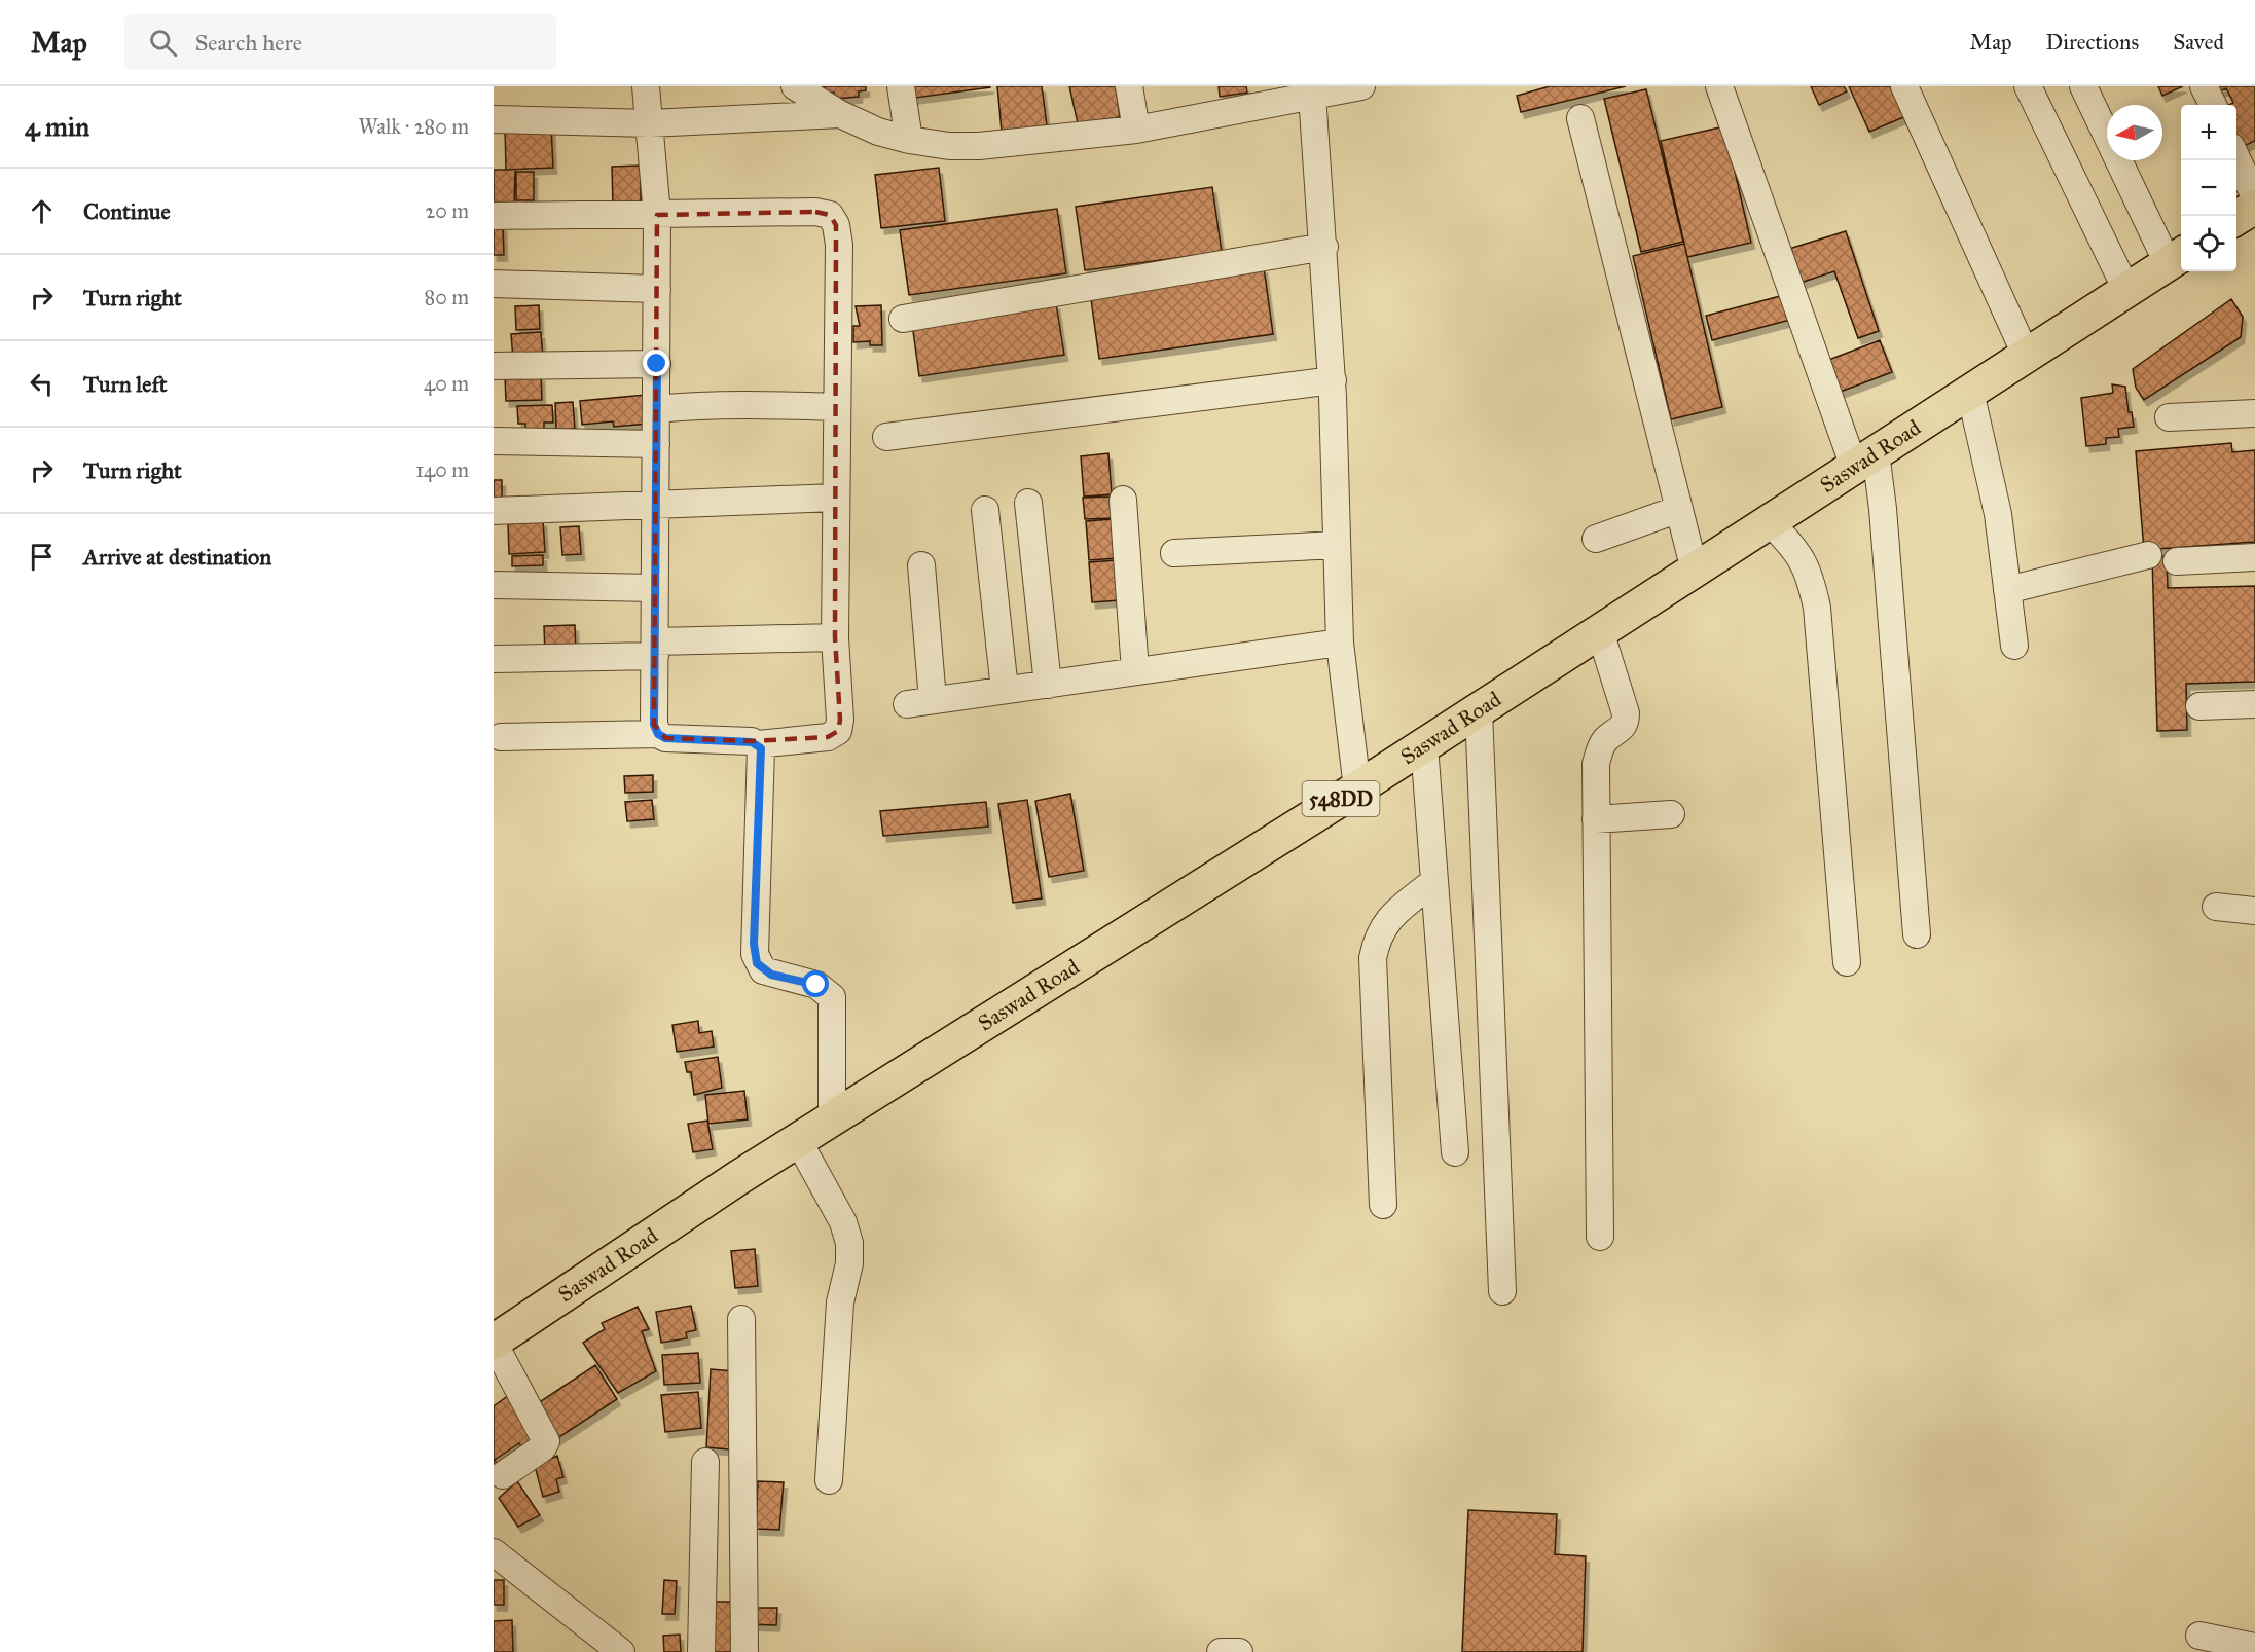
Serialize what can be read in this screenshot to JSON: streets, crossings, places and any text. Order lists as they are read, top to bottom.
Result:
{
  "streets": {
    "highway": ["Saswad Road", "548DD"]
  },
  "north": "left",
  "page": {
    "header": "Map",
    "search": "Search here",
    "nav": ["Map", "Directions", "Saved"],
    "heading": ["4 min", "Walk · 280 m"],
    "map_buttons": ["+", "−"],
    "list": [
      ["Continue", "20 m"],
      ["Turn right", "80 m"],
      ["Turn left", "40 m"],
      ["Turn right", "140 m"],
      "Arrive at destination"
    ]
  }
}
